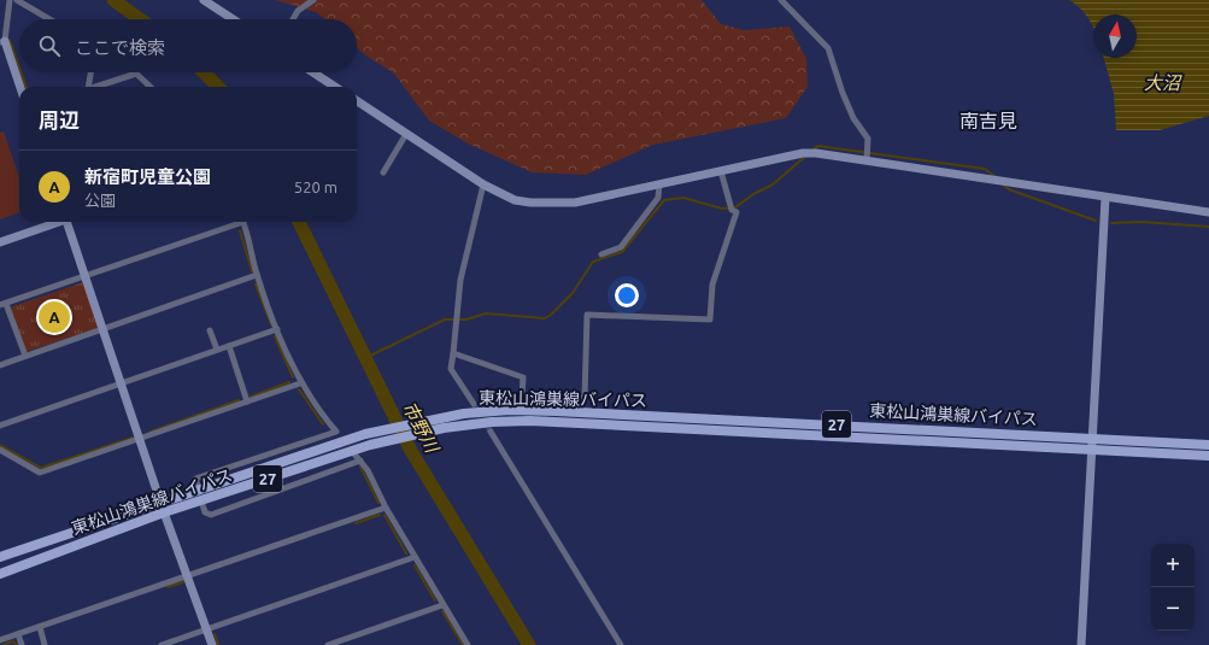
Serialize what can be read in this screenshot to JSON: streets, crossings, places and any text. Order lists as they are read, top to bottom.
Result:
{
  "streets": {
    "main road": ["東松山鴻巣線バイパス", "27"]
  },
  "districts": ["南吉見"],
  "water": ["大沼", "市野川"],
  "north": "top",
  "page": {
    "search": "ここで検索",
    "heading": "周辺",
    "list": [
      {
        "mark": "A",
        "name": "新宿町児童公園",
        "note": "公園",
        "value": "520 m"
      }
    ],
    "pins": "A",
    "map_buttons": ["+", "−"]
  }
}
